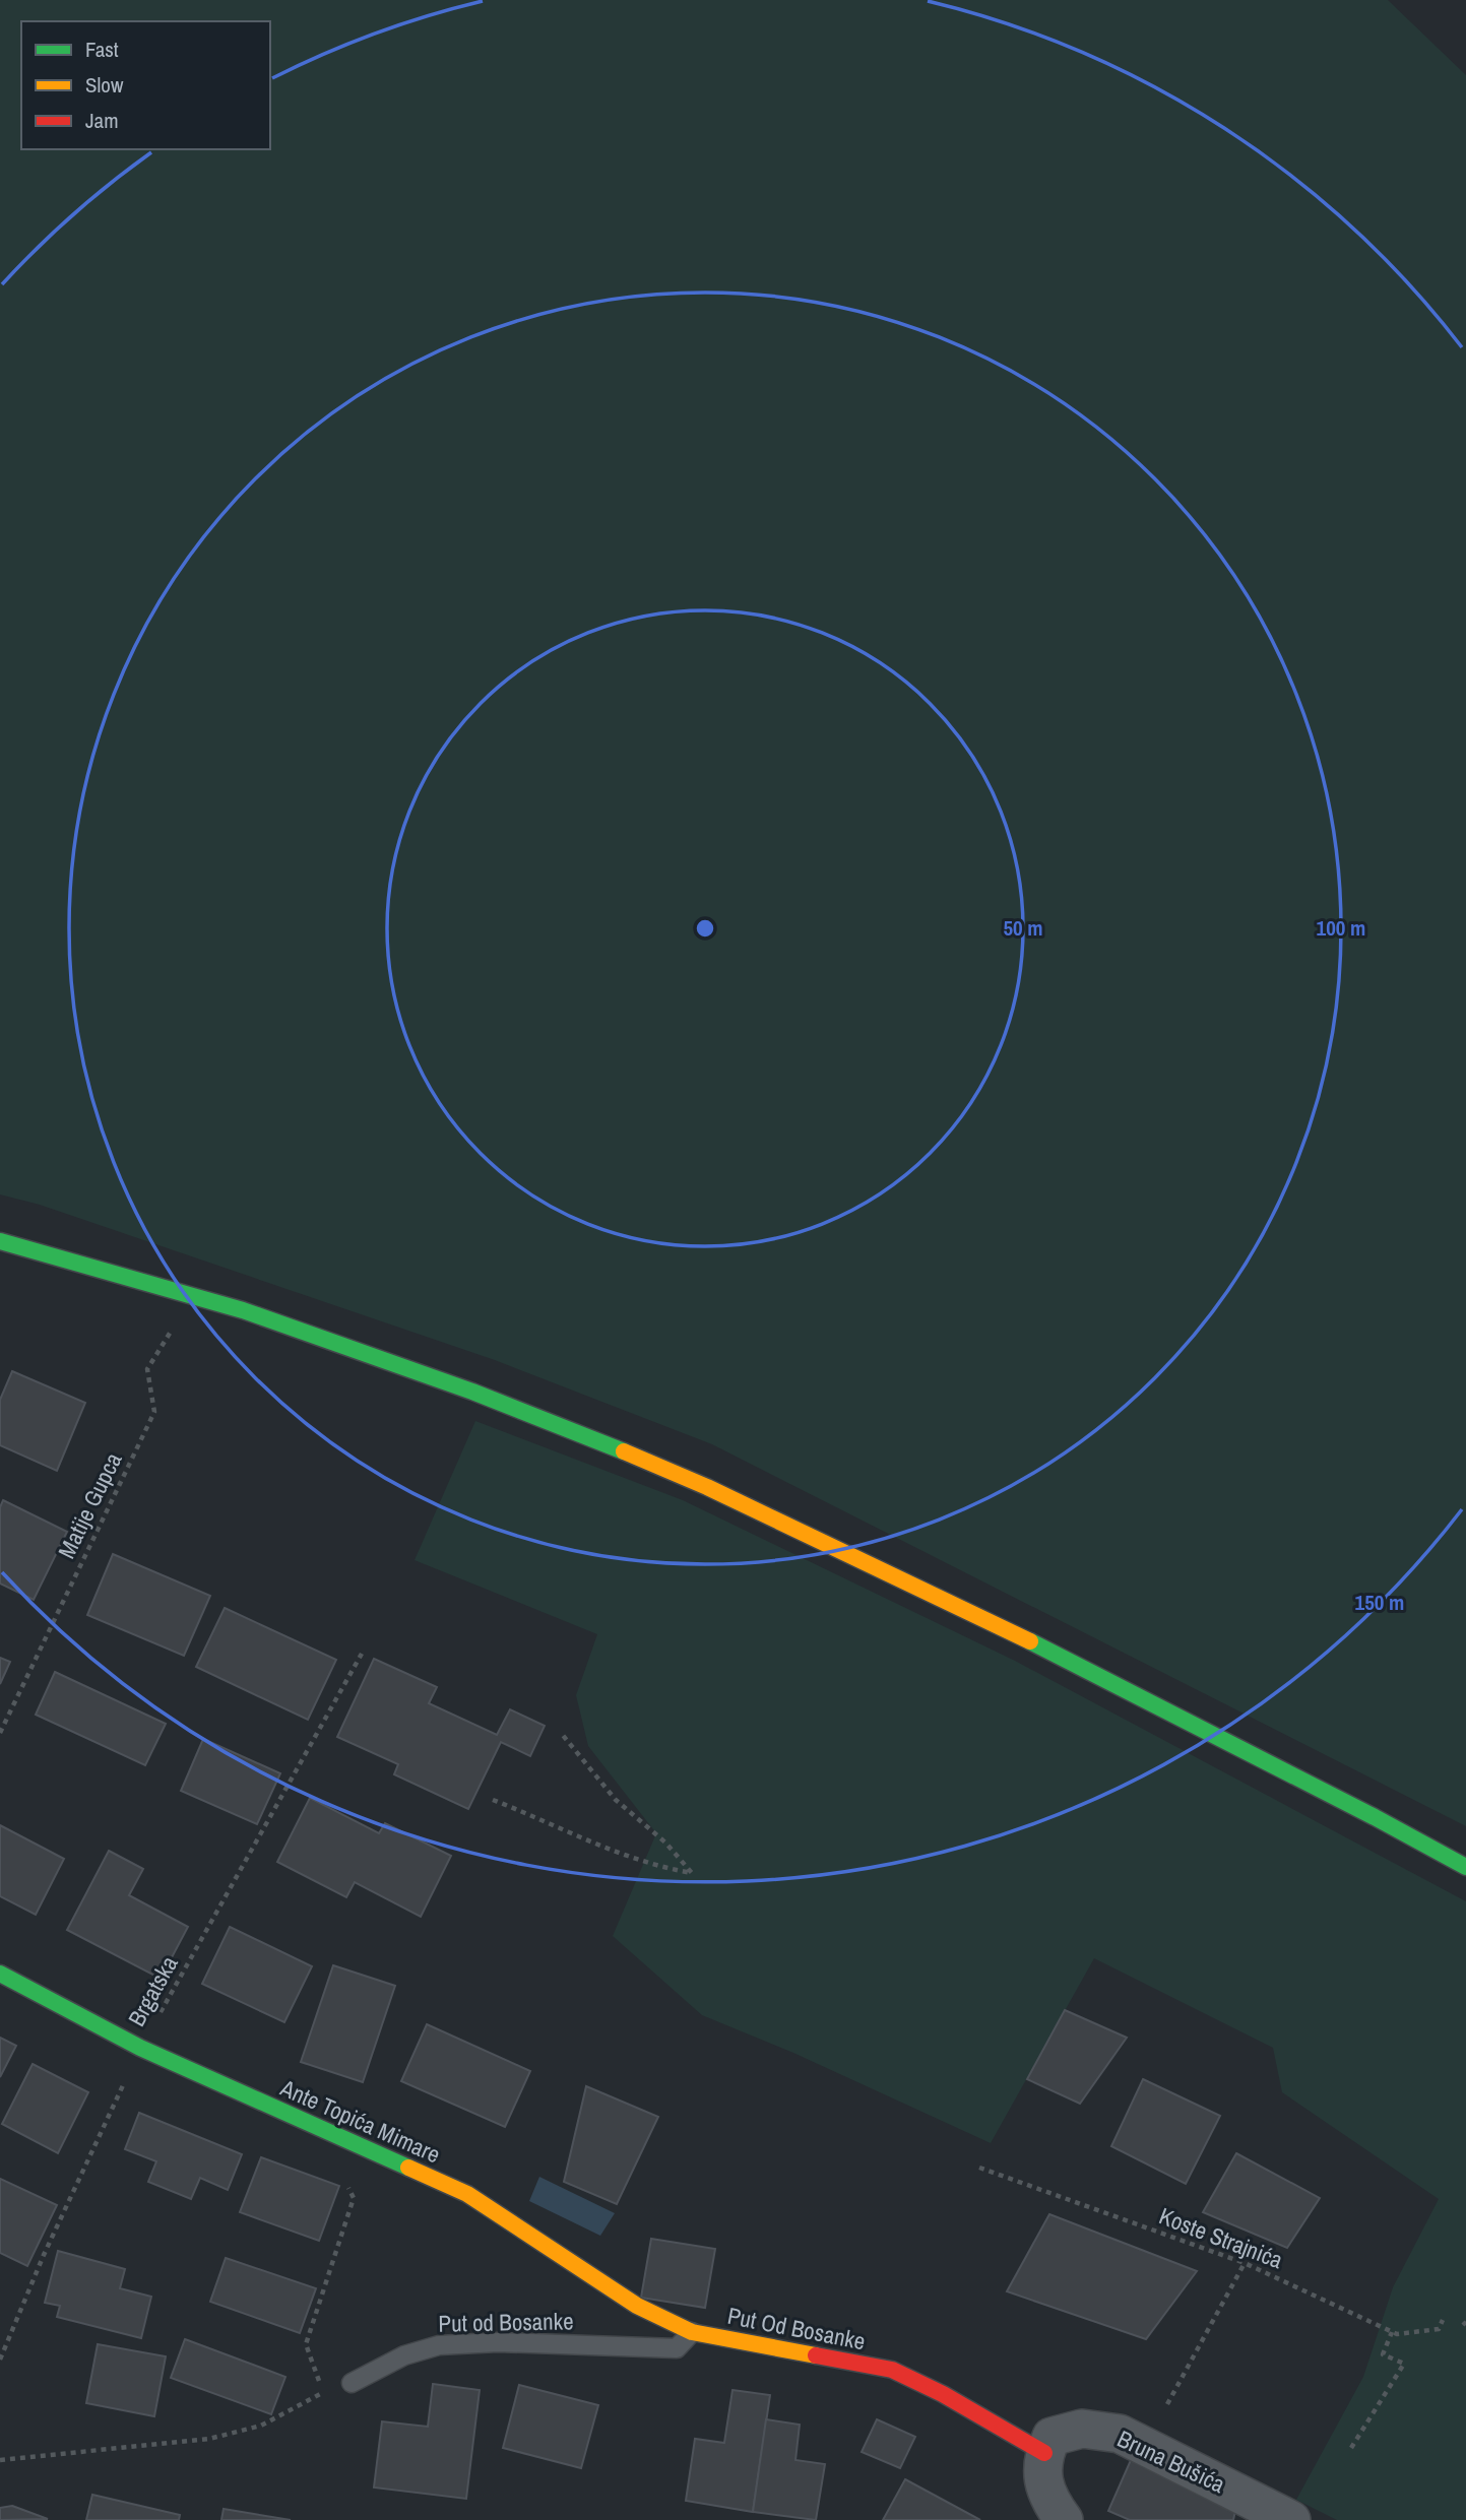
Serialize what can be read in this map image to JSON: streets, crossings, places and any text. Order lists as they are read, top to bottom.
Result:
{
  "streets": {
    "main road": ["Ante Topića Mimare", "Put Od Bosanke"],
    "street": ["Bruna Bušića"],
    "lane": ["Put od Bosanke"],
    "path": ["Matije Gupca", "Brgatska", "Koste Strajnića"]
  },
  "crossings": [
    ["Brgatska", "Ante Topića Mimare"],
    ["Ante Topića Mimare", "Put od Bosanke"],
    ["Ante Topića Mimare", "Put Od Bosanke"],
    ["Put od Bosanke", "Put Od Bosanke"],
    ["Put Od Bosanke", "Bruna Bušića"]
  ],
  "legend": ["Fast", "Slow", "Jam"],
  "rings": ["50 m", "100 m", "150 m"]
}
